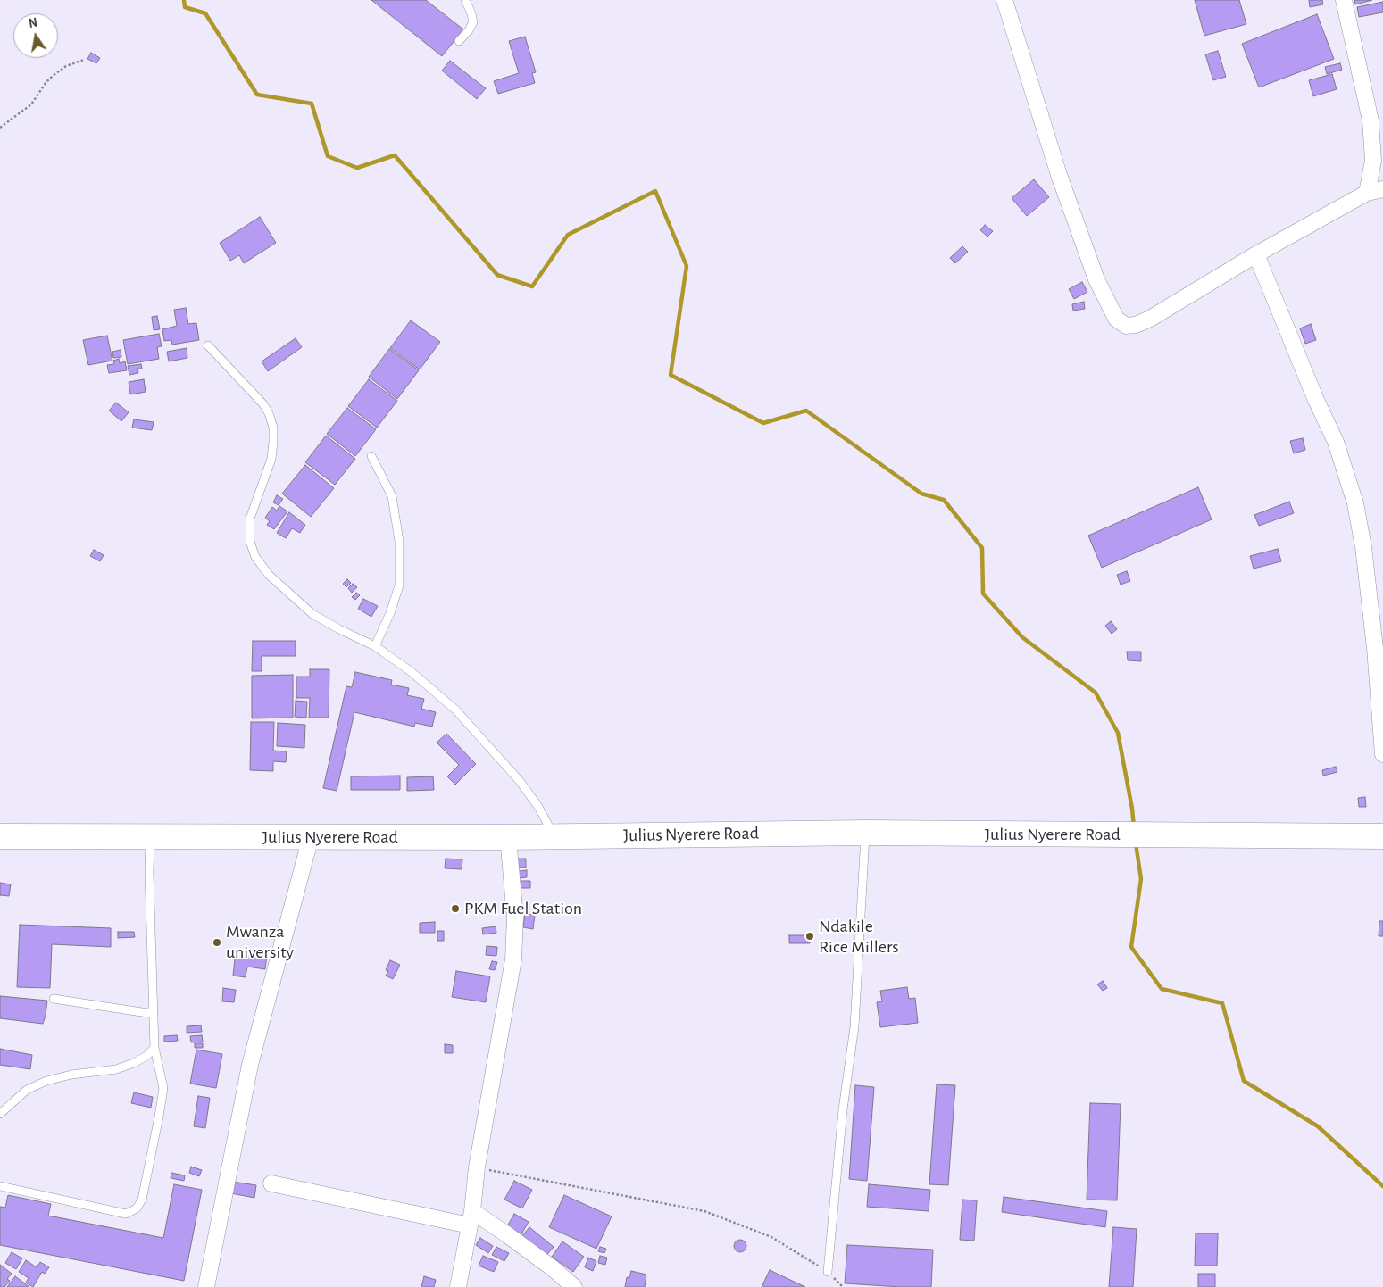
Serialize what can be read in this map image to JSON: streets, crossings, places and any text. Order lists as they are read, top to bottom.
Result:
{
  "streets": {
    "highway": ["Julius Nyerere Road"]
  },
  "places": ["PKM Fuel Station", "Ndakile Rice Millers", "Mwanza university"],
  "north": "top"
}
